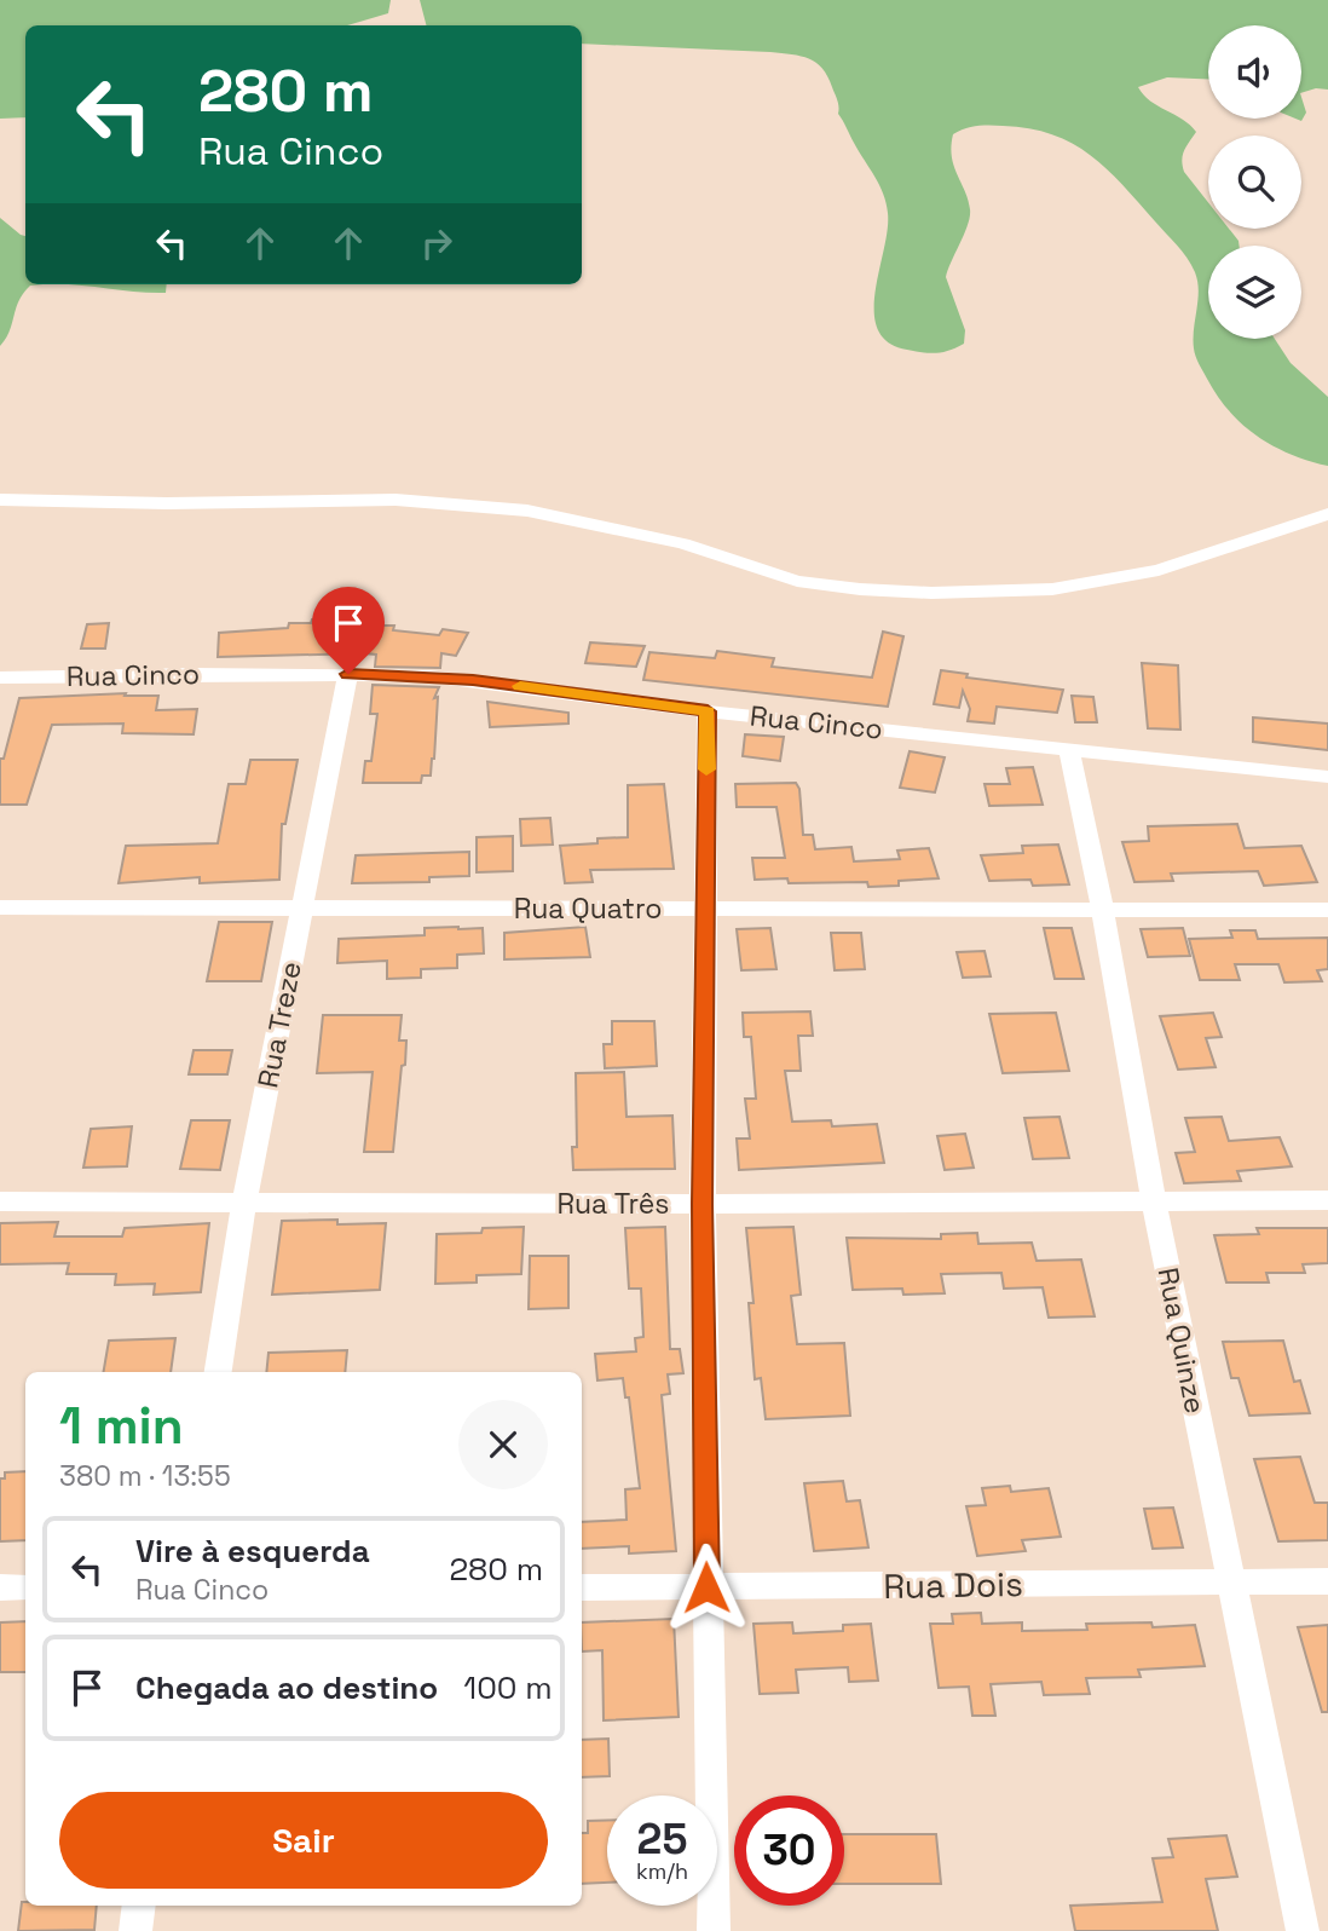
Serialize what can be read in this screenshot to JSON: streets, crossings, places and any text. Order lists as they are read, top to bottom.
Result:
{
  "streets": {
    "street": [
      "Rua Cinco",
      "Rua Quatro",
      "Rua Treze",
      "Rua Três",
      "Rua Quinze",
      "Rua Dois"
    ]
  },
  "crossings": [
    ["Rua Cinco", "Rua Treze"],
    ["Rua Cinco", "Rua Quinze"],
    ["Rua Quatro", "Rua Treze"],
    ["Rua Quatro", "Rua Quinze"],
    ["Rua Treze", "Rua Três"],
    ["Rua Três", "Rua Quinze"],
    ["Rua Quinze", "Rua Dois"]
  ],
  "page": {
    "turn": ["280 m", "Rua Cinco"],
    "heading": ["1 min", "380 m · 13:55"],
    "list": [
      {
        "name": "Vire à esquerda",
        "note": "Rua Cinco",
        "value": "280 m"
      },
      {
        "name": "Chegada ao destino",
        "value": "100 m"
      }
    ],
    "buttons": "Sair",
    "speed": "25 km/h",
    "limit": "30"
  }
}
